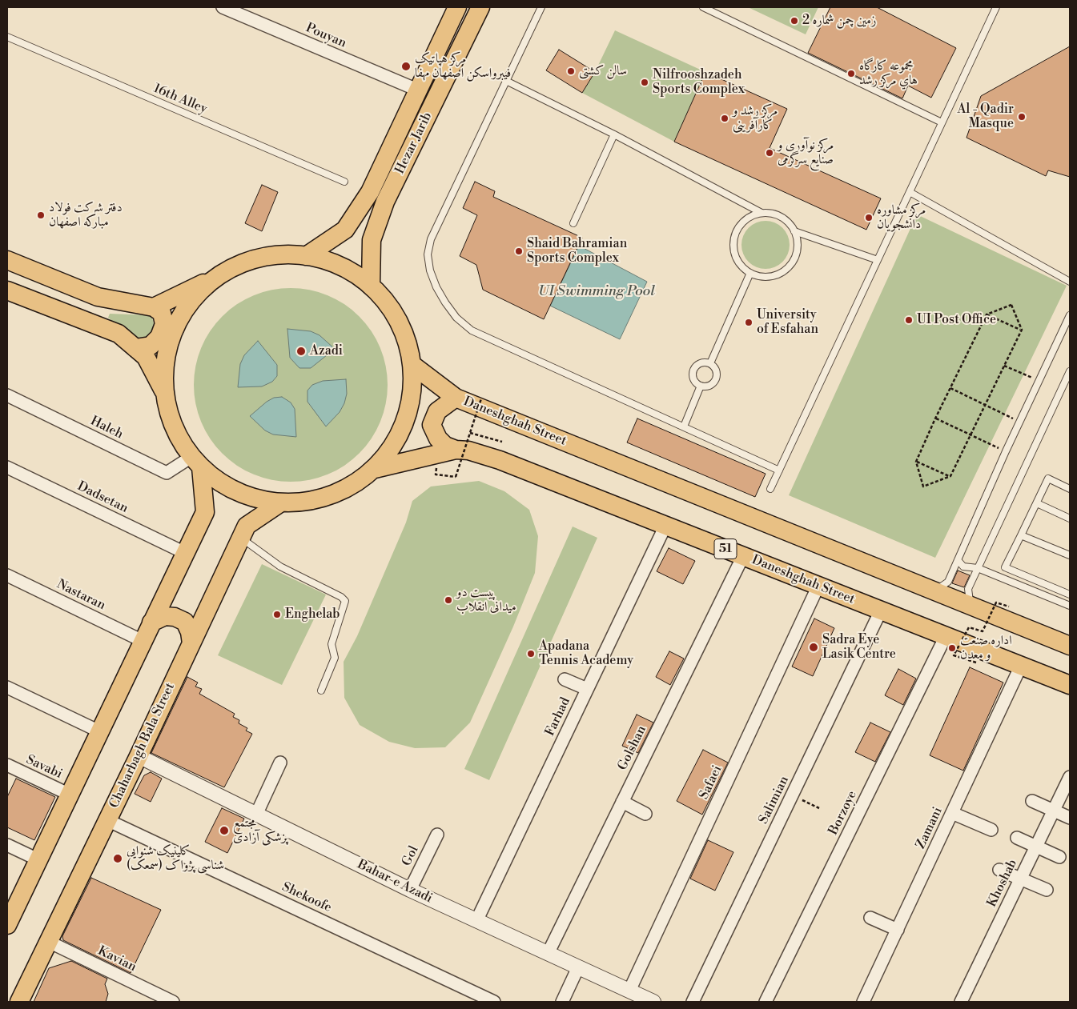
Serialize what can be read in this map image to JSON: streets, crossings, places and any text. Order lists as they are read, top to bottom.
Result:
{
  "streets": {
    "main road": [
      "Hezar Jarib",
      "Daneshghah Street",
      "51",
      "Chaharbagh Bala Street"
    ],
    "street": [
      "Pouyan",
      "Haleh",
      "Dadsetan",
      "Nastaran",
      "Farhad",
      "Golshan",
      "Savabi",
      "Safaei",
      "Salimian",
      "Borzoye",
      "Zamani",
      "Gol",
      "Bahar-e Azadi",
      "Khoshab",
      "Shekoofe",
      "Kavian"
    ],
    "lane": ["16th Alley"]
  },
  "crossings": [
    ["Pouyan", "Hezar Jarib"],
    ["Daneshghah Street", "Farhad"],
    ["Daneshghah Street", "Golshan"],
    ["Daneshghah Street", "Safaei"],
    ["Daneshghah Street", "Salimian"],
    ["Daneshghah Street", "Borzoye"],
    ["Daneshghah Street", "Zamani"],
    ["Farhad", "Bahar-e Azadi"],
    ["Chaharbagh Bala Street", "Bahar-e Azadi"],
    ["Chaharbagh Bala Street", "Shekoofe"],
    ["Chaharbagh Bala Street", "Kavian"],
    ["Golshan", "Bahar-e Azadi"],
    ["Safaei", "Bahar-e Azadi"],
    ["Gol", "Bahar-e Azadi"]
  ],
  "water": ["UI Swimming Pool"],
  "places": [
    "زمین چمن شماره 2",
    "مرکز هپاتیک فیبرواسکن اصفهان مهفا",
    "سالن کشتی",
    "مجموعه کارگاه هاي مرکز رشد",
    "Nilfrooshzadeh Sports Complex",
    "Al - Qadir Masque",
    "مرکز رشد و کارآفرینی",
    "مرکز نوآوری و صنایع سرگرمی",
    "دفتر شرکت فولاد مبارکه اصفهان",
    "مرکز مشاوره دانشجویان",
    "Shaid Bahramian Sports Complex",
    "UI Post Office",
    "University of Esfahan",
    "Azadi",
    "پیست دو میدانی انقلاب",
    "Enghelab",
    "Sadra Eye Lasik Centre",
    "اداره صنعت و معدن",
    "Apadana Tennis Academy",
    "مجتمع پزشکی آزادی",
    "کلینیک شنوایی شناسی پژواک (سمعک)"
  ]
}
